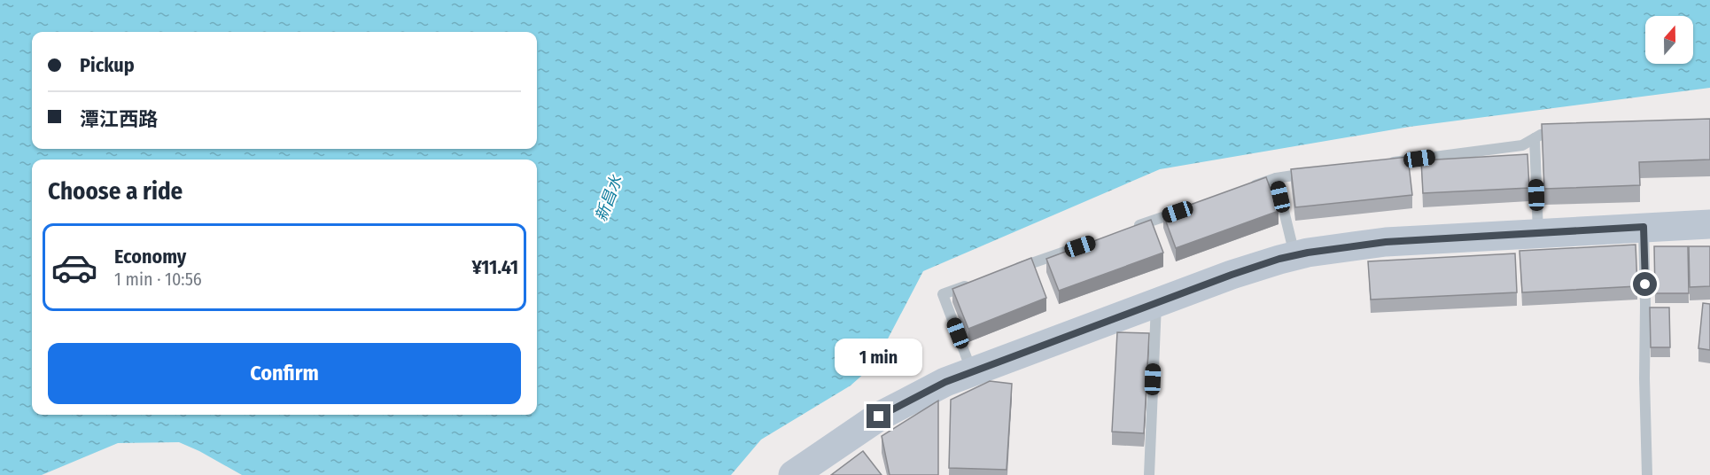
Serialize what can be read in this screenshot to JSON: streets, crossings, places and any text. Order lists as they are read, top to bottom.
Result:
{
  "water": ["新昌水"],
  "north": "top",
  "page": {
    "banner": ["Pickup", "潭江西路"],
    "heading": "Choose a ride",
    "list": [
      {
        "name": "Economy",
        "note": "1 min · 10:56",
        "value": "¥11.41"
      }
    ],
    "buttons": "Confirm",
    "bubble": "1 min"
  }
}
